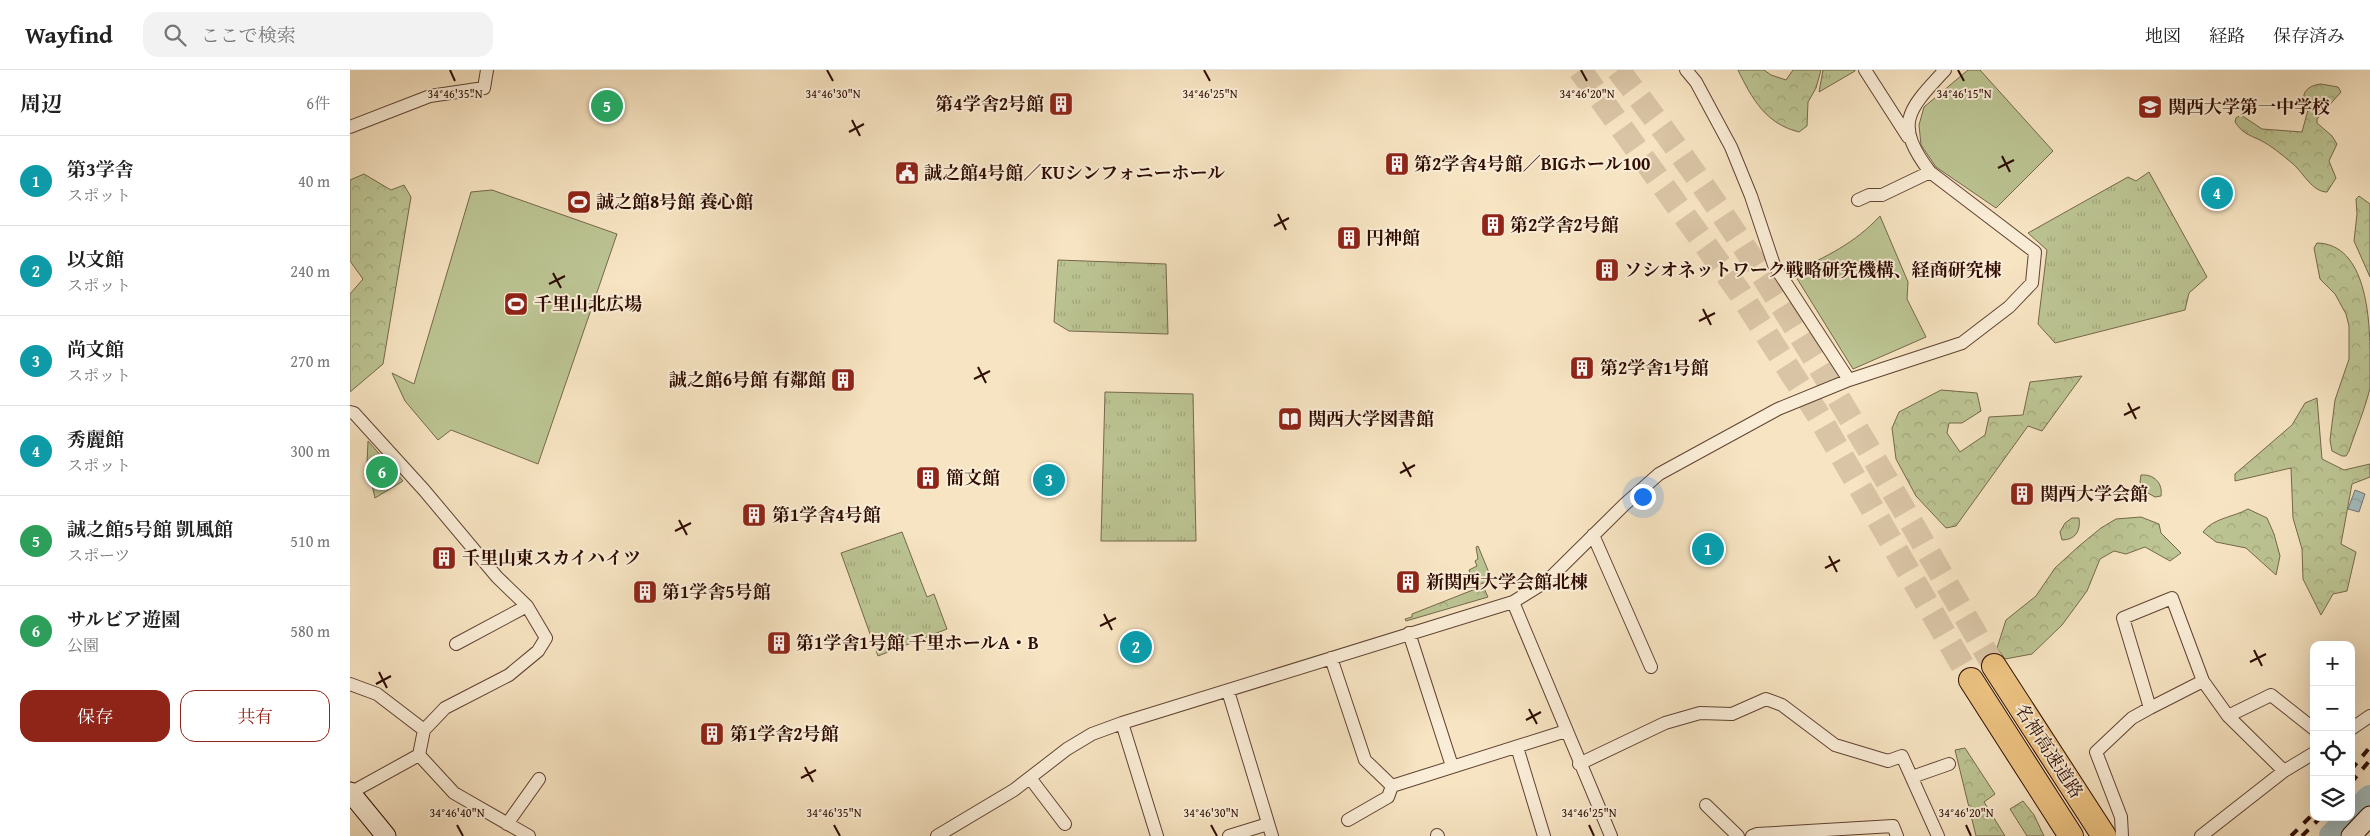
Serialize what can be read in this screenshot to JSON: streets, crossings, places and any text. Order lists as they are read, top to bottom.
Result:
{
  "streets": {
    "highway": ["名神高速道路"]
  },
  "places": {
    "building": [
      "第4学舎2号館",
      "第2学舎4号館／BIGホール100",
      "第2学舎2号館",
      "円神館",
      "ソシオネットワーク戦略研究機構、経商研究棟",
      "第2学舎1号館",
      "誠之館6号館 有鄰館",
      "簡文館",
      "関西大学会館",
      "第1学舎4号館",
      "千里山東スカイハイツ",
      "新関西大学会館北棟",
      "第1学舎5号館",
      "第1学舎1号館 千里ホールA・B",
      "第1学舎2号館"
    ],
    "school or university": ["関西大学第一中学校"],
    "public building": ["誠之館4号館／KUシンフォニーホール"],
    "sports": ["誠之館8号館 養心館", "千里山北広場"],
    "library": ["関西大学図書館"]
  },
  "page": {
    "header": "Wayfind",
    "search": "ここで検索",
    "nav": ["地図", "経路", "保存済み"],
    "heading": ["周辺", "6件"],
    "pins": [
      "5",
      "4",
      "6",
      "3",
      "1",
      "2"
    ],
    "list": [
      {
        "mark": "1",
        "name": "第3学舎",
        "note": "スポット",
        "value": "40 m"
      },
      {
        "mark": "2",
        "name": "以文館",
        "note": "スポット",
        "value": "240 m"
      },
      {
        "mark": "3",
        "name": "尚文館",
        "note": "スポット",
        "value": "270 m"
      },
      {
        "mark": "4",
        "name": "秀麗館",
        "note": "スポット",
        "value": "300 m"
      },
      {
        "mark": "5",
        "name": "誠之館5号館 凱風館",
        "note": "スポーツ",
        "value": "510 m"
      },
      {
        "mark": "6",
        "name": "サルビア遊園",
        "note": "公園",
        "value": "580 m"
      }
    ],
    "map_buttons": ["+", "−"],
    "buttons": ["保存", "共有"]
  },
  "coordinates": [
    "34°46'35\"N",
    "34°46'30\"N",
    "34°46'25\"N",
    "34°46'20\"N",
    "34°46'15\"N",
    "34°46'40\"N"
  ]
}
